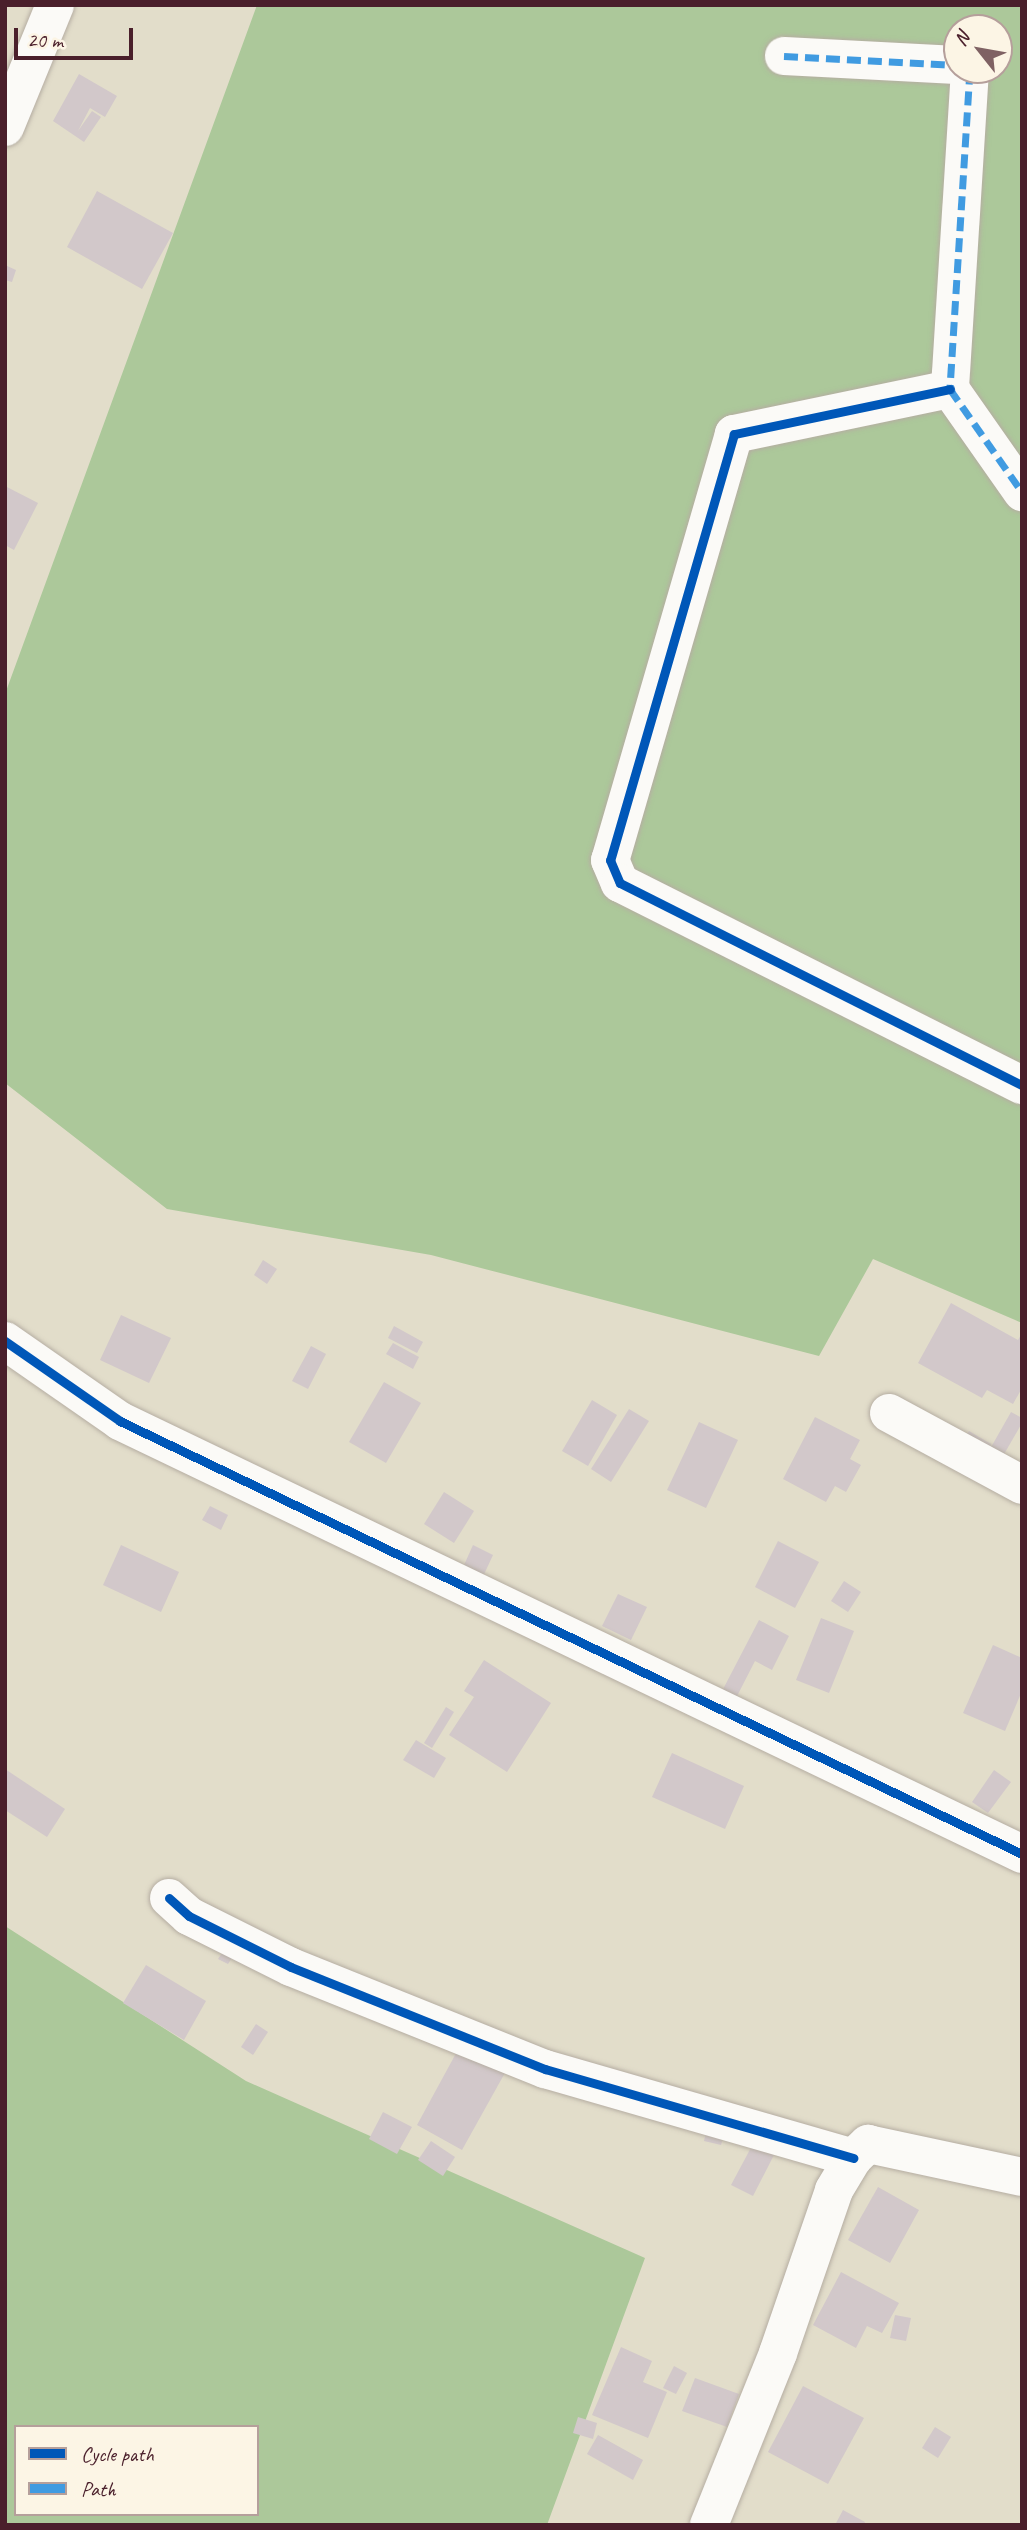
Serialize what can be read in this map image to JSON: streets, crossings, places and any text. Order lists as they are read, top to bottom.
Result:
{
  "legend": ["Cycle path", "Path"],
  "scale_bar": "20 m",
  "north": "top left"
}
